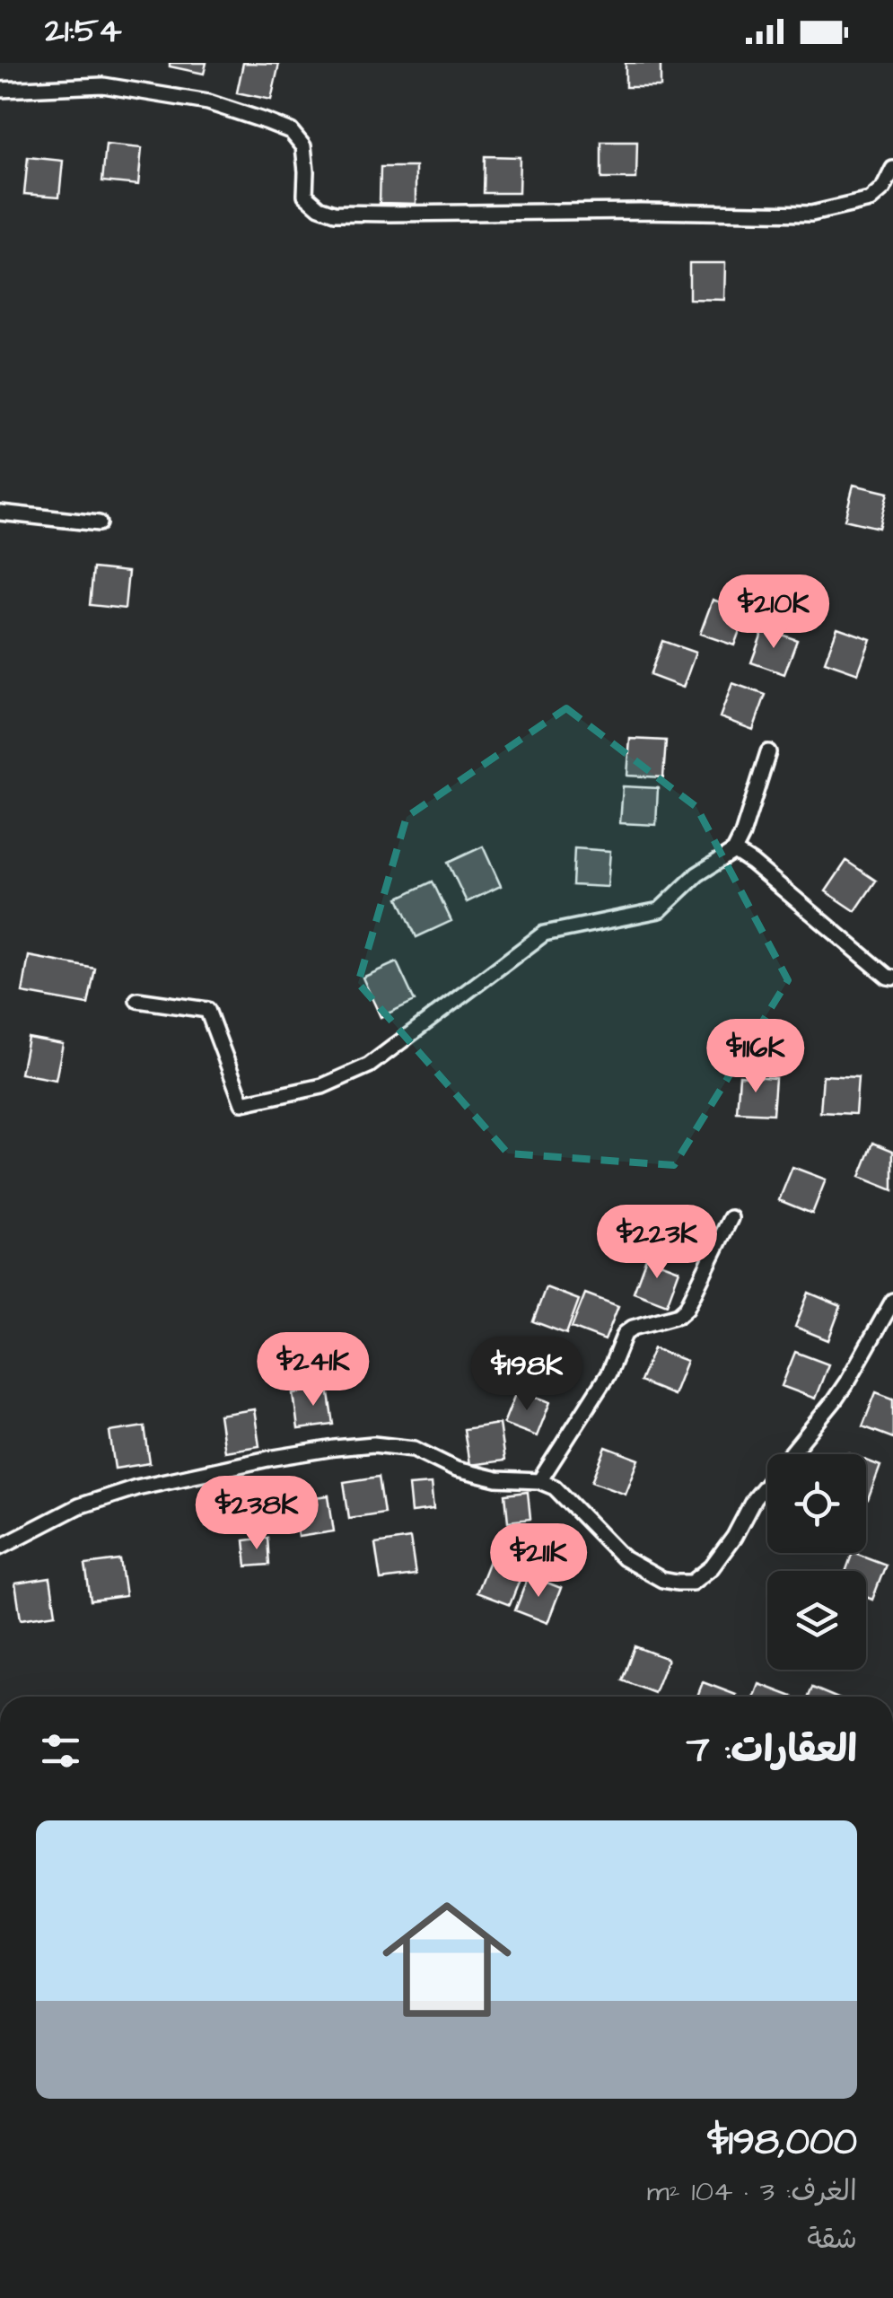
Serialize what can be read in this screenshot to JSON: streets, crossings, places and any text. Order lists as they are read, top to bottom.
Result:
{
  "page": {
    "status": "21:54",
    "price": [
      "$210K",
      "$116K",
      "$223K",
      "$241K",
      "$198K",
      "$238K",
      "$211K"
    ],
    "heading": "العقارات: 7",
    "list": [
      {
        "name": "$198,000",
        "note": "الغرف: 3 · 104 m² · شقة"
      }
    ]
  }
}
